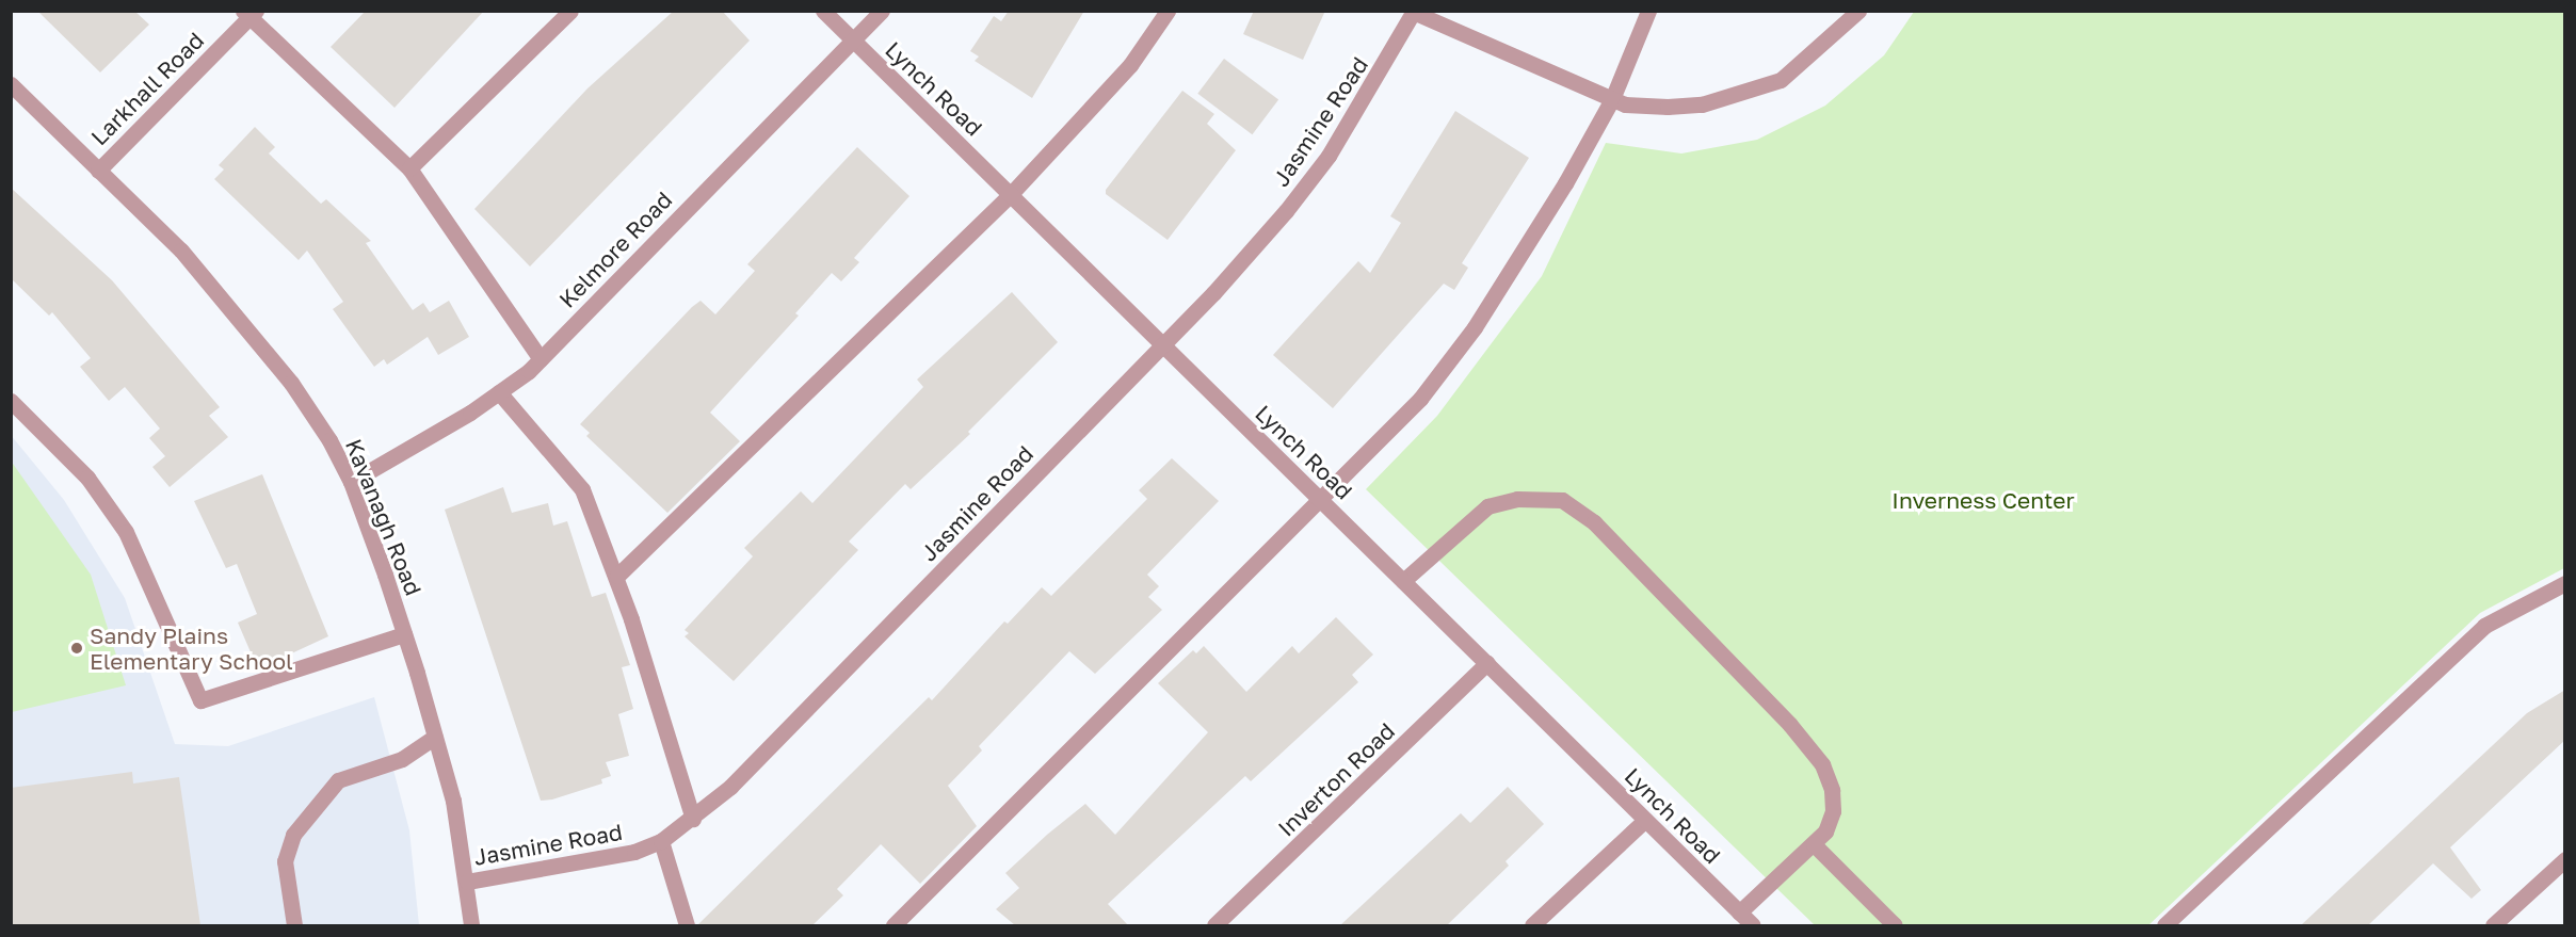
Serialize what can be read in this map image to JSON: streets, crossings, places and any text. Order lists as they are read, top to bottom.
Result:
{
  "streets": {
    "street": [
      "Larkhall Road",
      "Lynch Road",
      "Jasmine Road",
      "Kelmore Road",
      "Kavanagh Road",
      "Inverton Road"
    ]
  },
  "crossings": [
    ["Larkhall Road", "Kavanagh Road"],
    ["Lynch Road", "Jasmine Road"],
    ["Lynch Road", "Kelmore Road"],
    ["Lynch Road", "Inverton Road"],
    ["Jasmine Road", "Kavanagh Road"],
    ["Kelmore Road", "Kavanagh Road"]
  ],
  "parks": ["Inverness Center"],
  "places": ["Sandy Plains Elementary School"]
}
